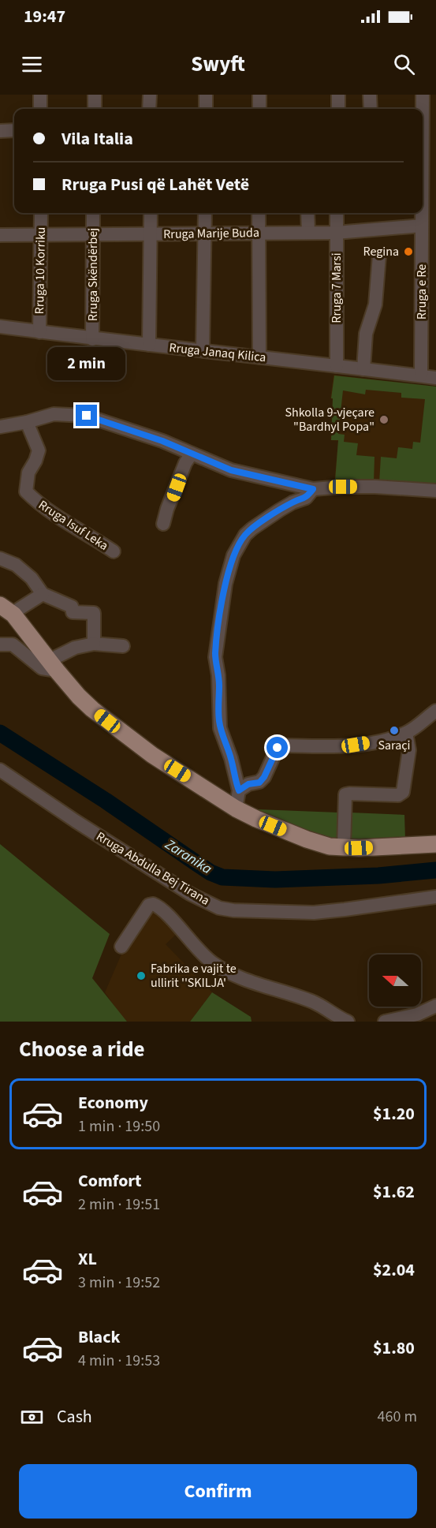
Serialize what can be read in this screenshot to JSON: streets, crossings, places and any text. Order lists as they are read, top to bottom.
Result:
{
  "streets": {
    "street": [
      "Rruga Marije Buda",
      "Rruga 10 Korriku",
      "Rruga Skëndërbej",
      "Rruga 7 Marsi",
      "Rruga e Re",
      "Rruga Janaq Kilica",
      "Rruga Isuf Leka",
      "Rruga Abdulla Bej Tirana"
    ]
  },
  "crossings": [
    ["Rruga Marije Buda", "Rruga 10 Korriku"],
    ["Rruga Marije Buda", "Rruga Skëndërbej"],
    ["Rruga Marije Buda", "Rruga 7 Marsi"],
    ["Rruga Marije Buda", "Rruga e Re"],
    ["Rruga 10 Korriku", "Rruga Janaq Kilica"],
    ["Rruga Skëndërbej", "Rruga Janaq Kilica"],
    ["Rruga 7 Marsi", "Rruga Janaq Kilica"],
    ["Rruga e Re", "Rruga Janaq Kilica"]
  ],
  "water": ["Zaranika"],
  "places": [
    "Regina",
    "Shkolla 9-vjeçare \"Bardhyl Popa\"",
    "Saraçi",
    "Fabrika e vajit te ullirit ''SKILJA'"
  ],
  "north": "left",
  "page": {
    "status": "19:47",
    "header": "Swyft",
    "banner": ["Vila Italia", "Rruga Pusi që Lahët Vetë"],
    "bubble": "2 min",
    "heading": "Choose a ride",
    "list": [
      {
        "name": "Economy",
        "note": "1 min · 19:50",
        "value": "$1.20"
      },
      {
        "name": "Comfort",
        "note": "2 min · 19:51",
        "value": "$1.62"
      },
      {
        "name": "XL",
        "note": "3 min · 19:52",
        "value": "$2.04"
      },
      {
        "name": "Black",
        "note": "4 min · 19:53",
        "value": "$1.80"
      }
    ],
    "pay": ["Cash", "460 m"],
    "buttons": "Confirm"
  }
}
